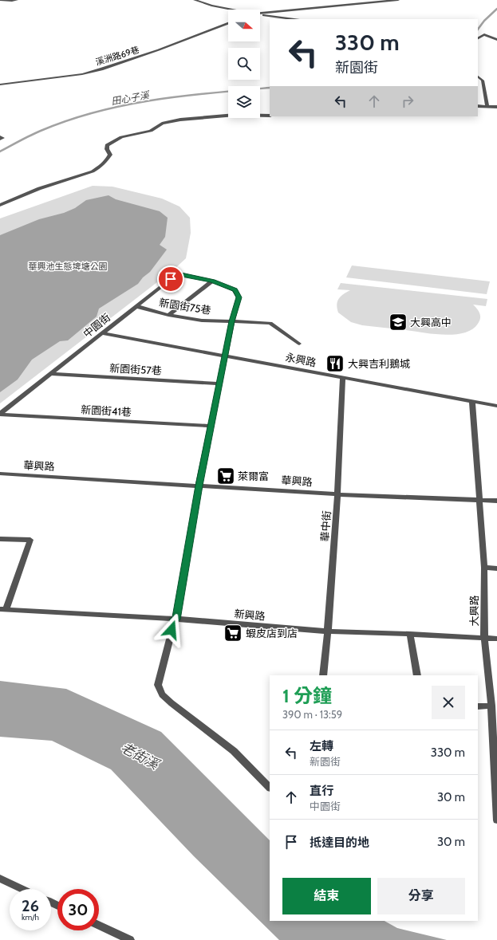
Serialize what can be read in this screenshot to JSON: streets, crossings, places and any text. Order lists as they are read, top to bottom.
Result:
{
  "streets": {
    "street": [
      "溪洲路69巷",
      "新園街75巷",
      "中園街",
      "永興路",
      "新園街57巷",
      "新園街41巷",
      "華興路",
      "華中街",
      "大興路",
      "新興路"
    ]
  },
  "crossings": [
    ["新園街75巷", "中園街"],
    ["中園街", "永興路"],
    ["中園街", "新園街57巷"],
    ["中園街", "新園街41巷"],
    ["中園街", "華興路"],
    ["中園街", "新興路"],
    ["永興路", "華中街"],
    ["永興路", "大興路"],
    ["華興路", "華中街"],
    ["華興路", "大興路"],
    ["華中街", "新興路"],
    ["大興路", "新興路"]
  ],
  "water": ["田心子溪", "老街溪"],
  "parks": ["華興池生態埤塘公園"],
  "places": {
    "school or university": ["大興高中"],
    "restaurant": ["大興吉利鵝城"],
    "supermarket": ["萊爾富", "蝦皮店到店"]
  },
  "north": "right",
  "page": {
    "turn": ["330 m", "新園街"],
    "heading": ["1 分鐘", "390 m · 13:59"],
    "list": [
      {
        "name": "左轉",
        "note": "新園街",
        "value": "330 m"
      },
      {
        "name": "直行",
        "note": "中園街",
        "value": "30 m"
      },
      {
        "name": "抵達目的地",
        "value": "30 m"
      }
    ],
    "buttons": ["結束", "分享"],
    "speed": "26 km/h",
    "limit": "30"
  }
}
